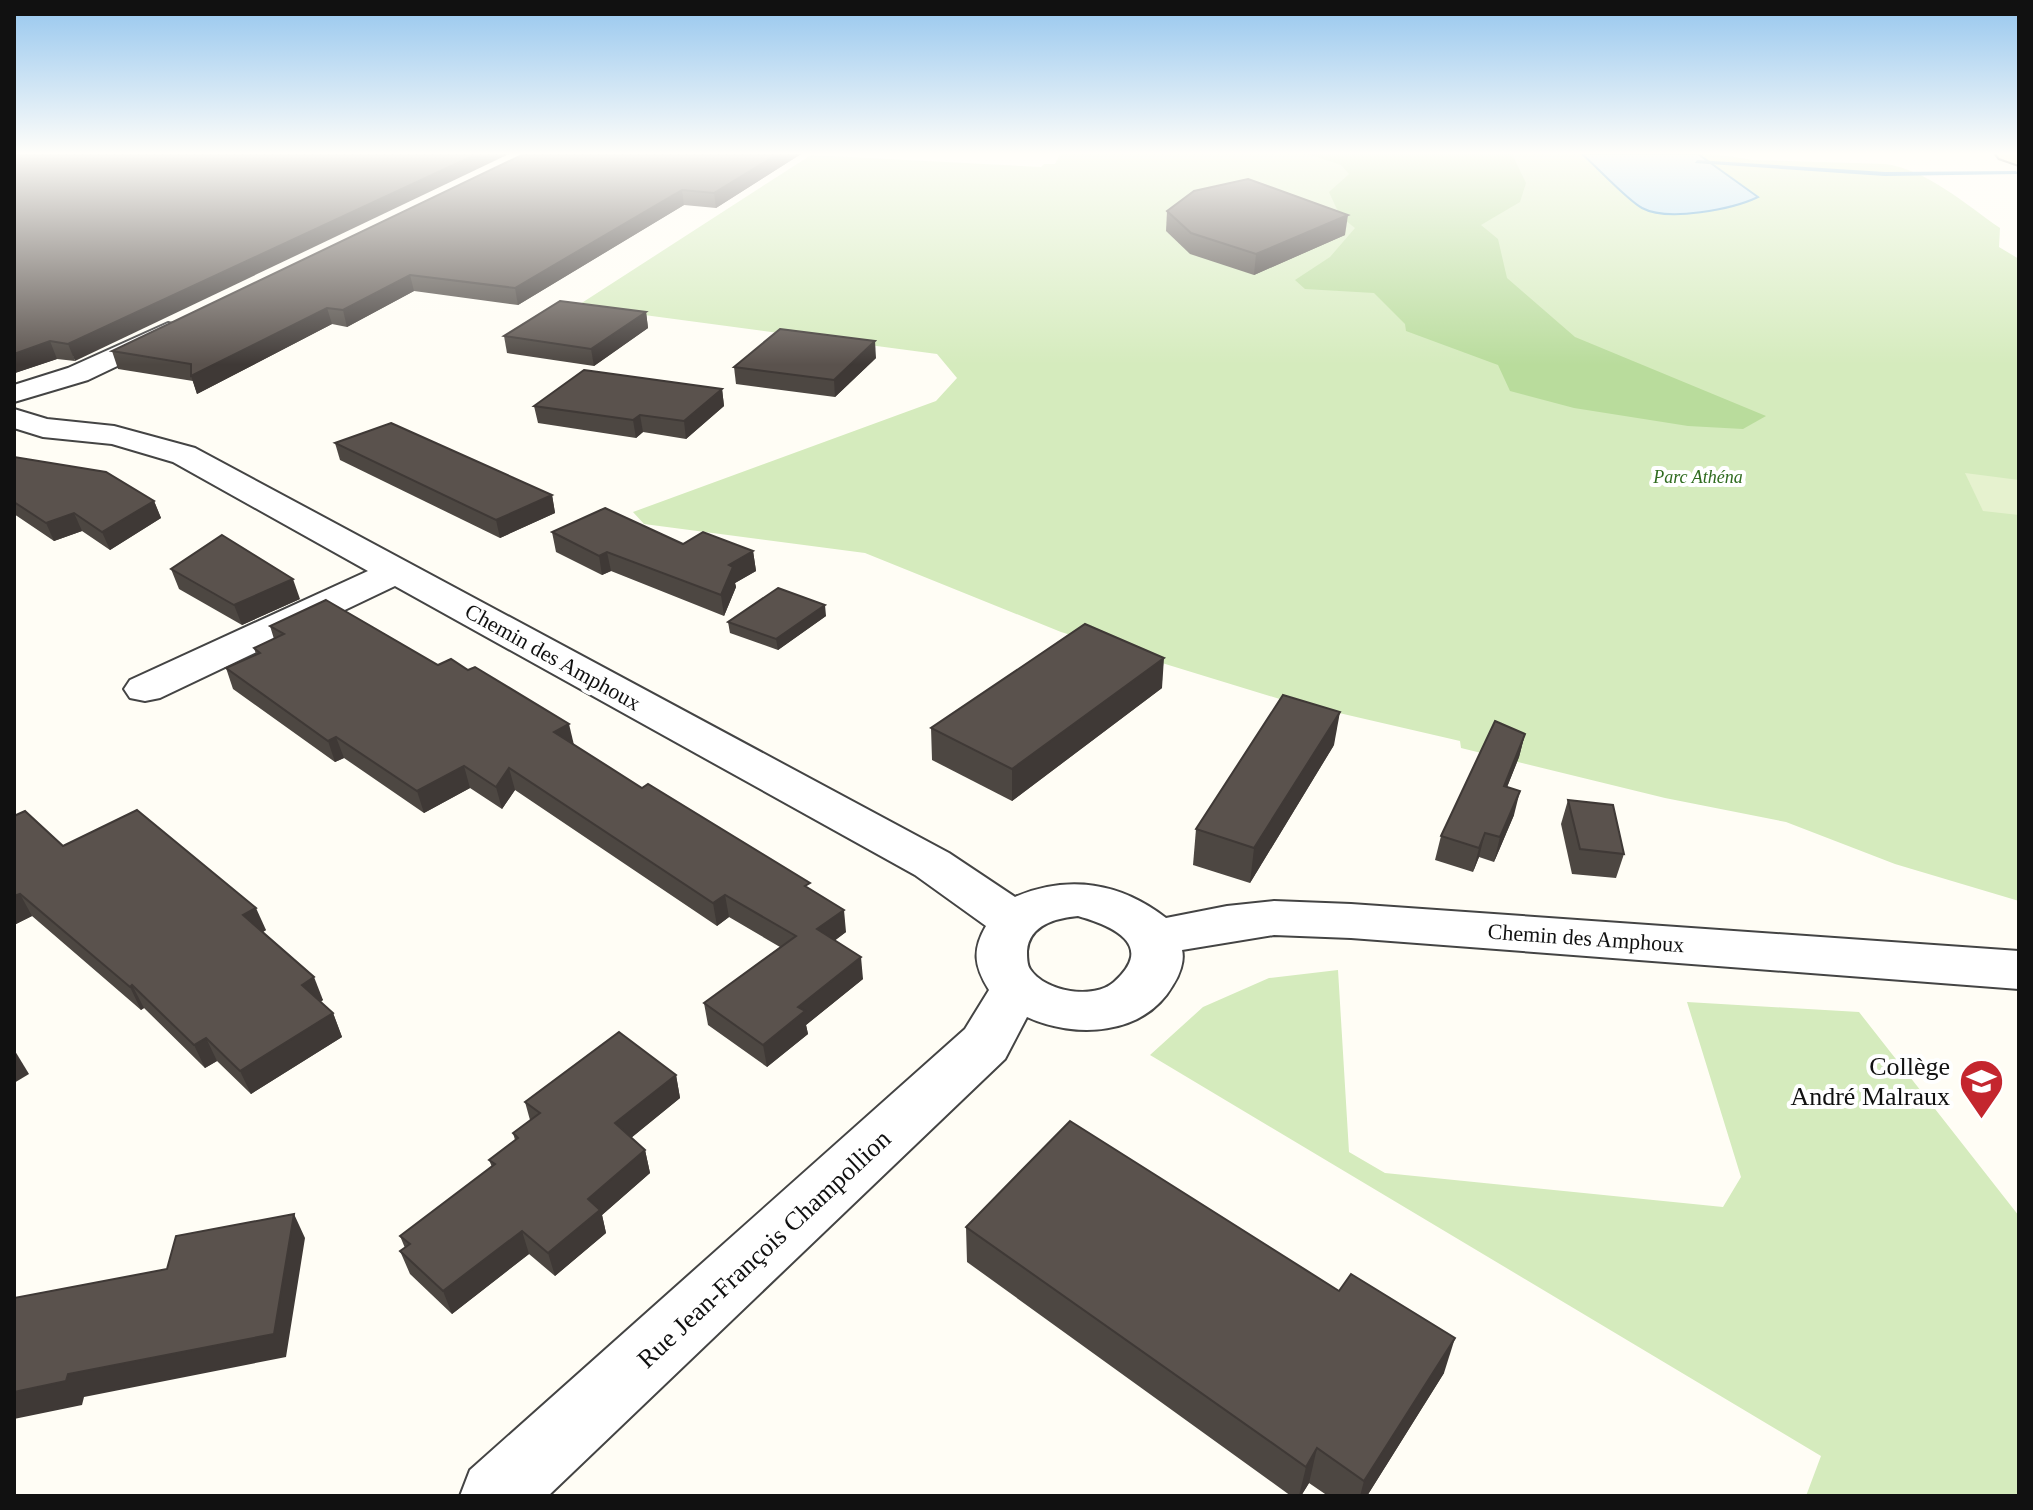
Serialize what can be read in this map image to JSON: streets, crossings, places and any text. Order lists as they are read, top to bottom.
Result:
{
  "streets": {
    "street": ["Chemin des Amphoux", "Rue Jean-François Champollion"]
  },
  "crossings": [
    ["Chemin des Amphoux", "Rue Jean-François Champollion"]
  ],
  "parks": ["Parc Athéna"],
  "places": {
    "school or university": ["Collège André Malraux"]
  }
}
